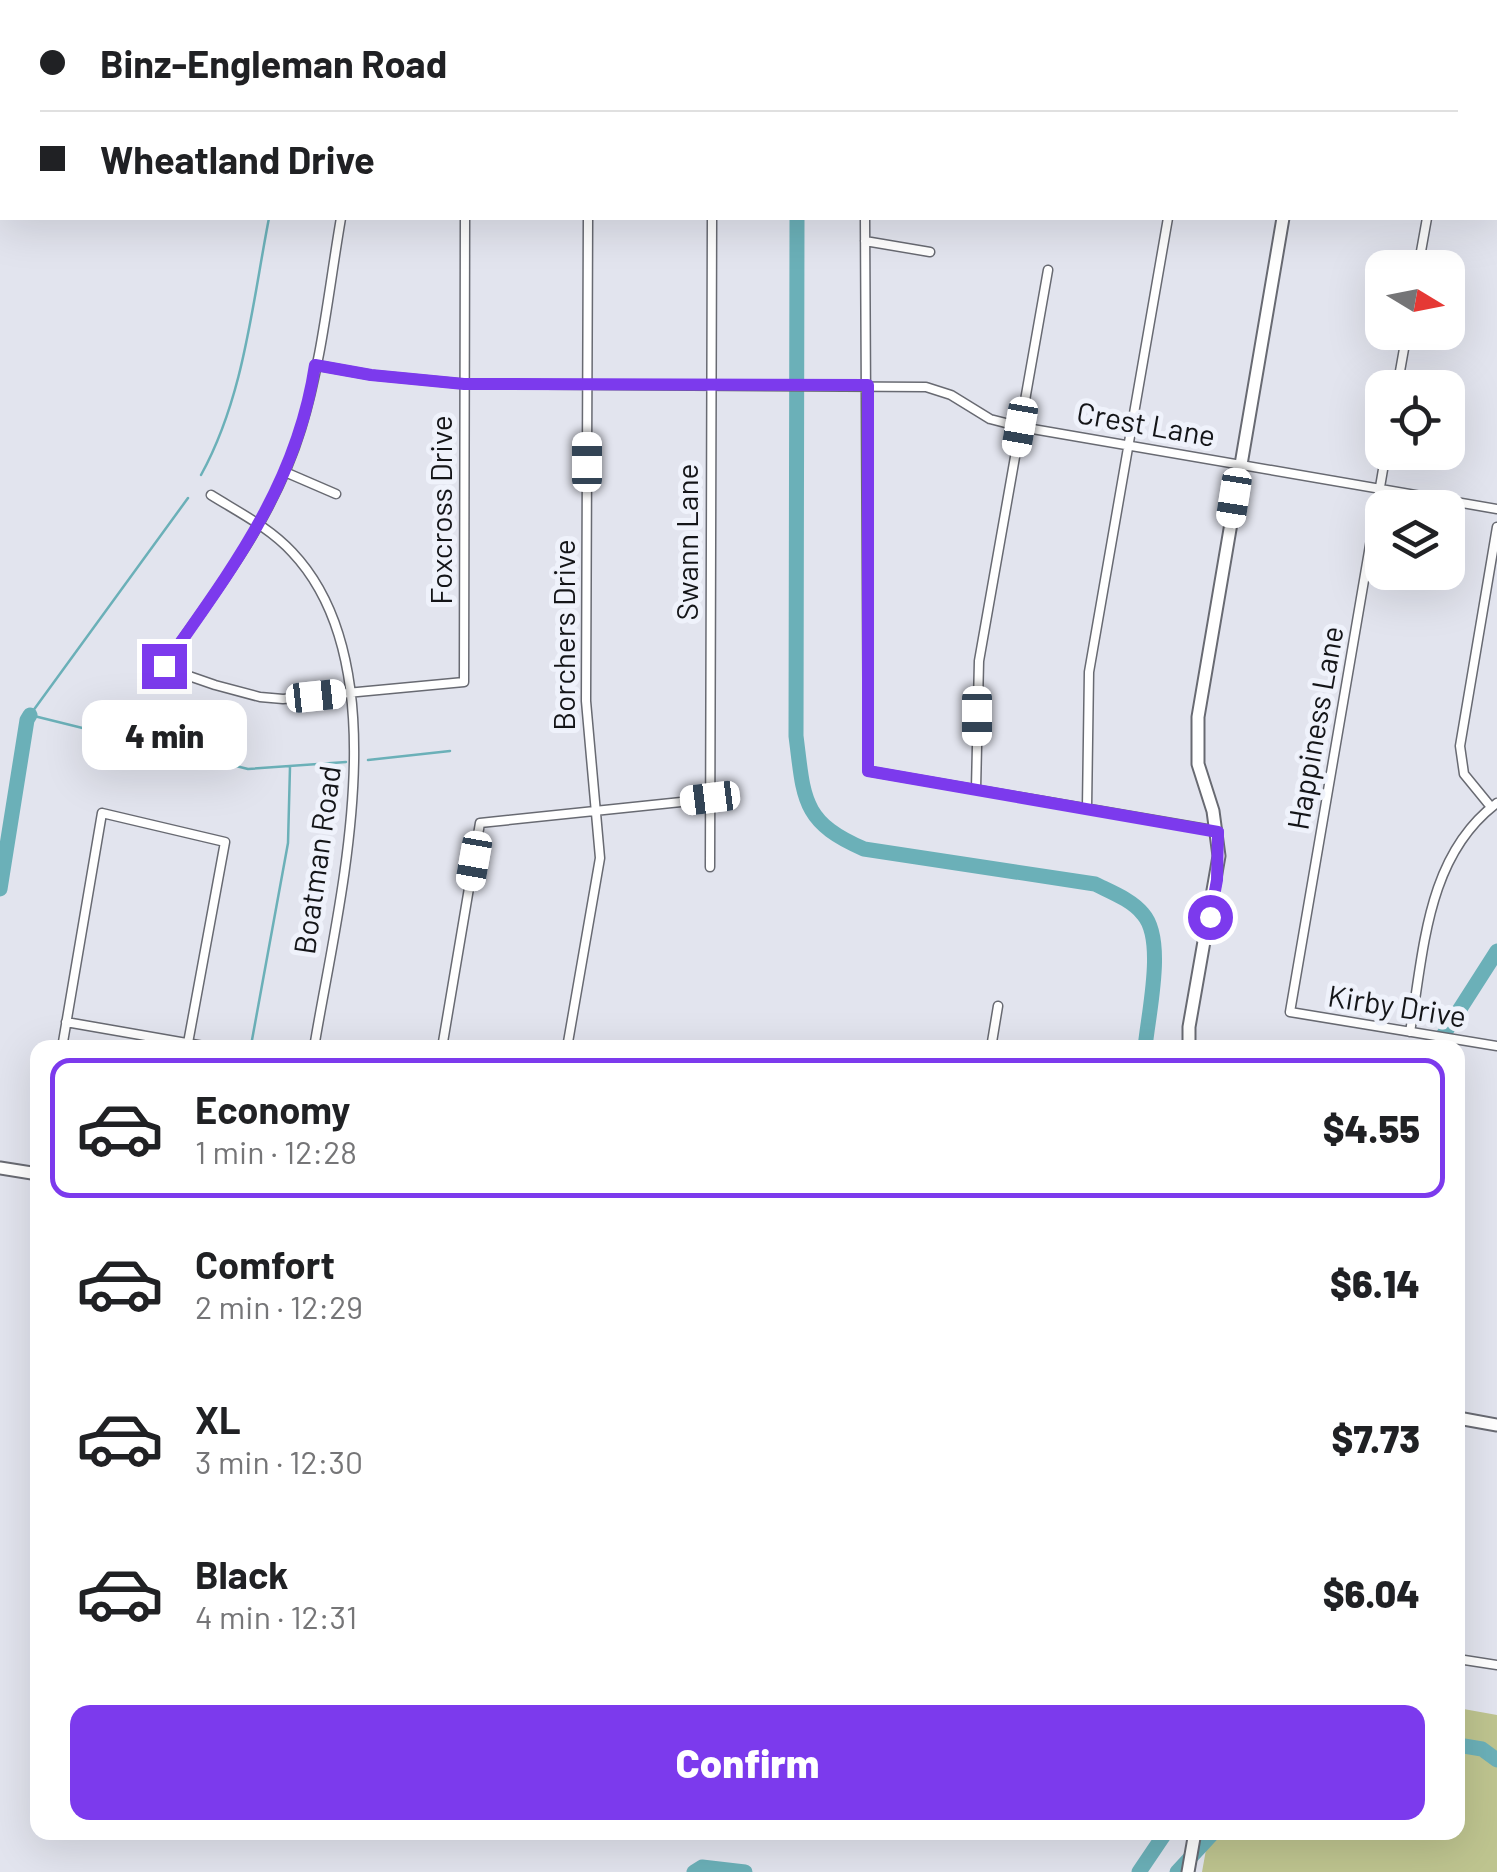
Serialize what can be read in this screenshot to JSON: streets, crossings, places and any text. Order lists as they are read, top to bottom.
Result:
{
  "streets": {
    "street": [
      "Crest Lane",
      "Foxcross Drive",
      "Swann Lane",
      "Borchers Drive",
      "Happiness Lane",
      "Boatman Road",
      "Kirby Drive"
    ]
  },
  "crossings": [
    ["Crest Lane", "Foxcross Drive"],
    ["Crest Lane", "Swann Lane"],
    ["Crest Lane", "Borchers Drive"],
    ["Crest Lane", "Happiness Lane"],
    ["Foxcross Drive", "Boatman Road"],
    ["Happiness Lane", "Kirby Drive"]
  ],
  "north": "right",
  "page": {
    "banner": ["Binz-Engleman Road", "Wheatland Drive"],
    "bubble": "4 min",
    "list": [
      {
        "name": "Economy",
        "note": "1 min · 12:28",
        "value": "$4.55"
      },
      {
        "name": "Comfort",
        "note": "2 min · 12:29",
        "value": "$6.14"
      },
      {
        "name": "XL",
        "note": "3 min · 12:30",
        "value": "$7.73"
      },
      {
        "name": "Black",
        "note": "4 min · 12:31",
        "value": "$6.04"
      }
    ],
    "buttons": "Confirm"
  }
}
